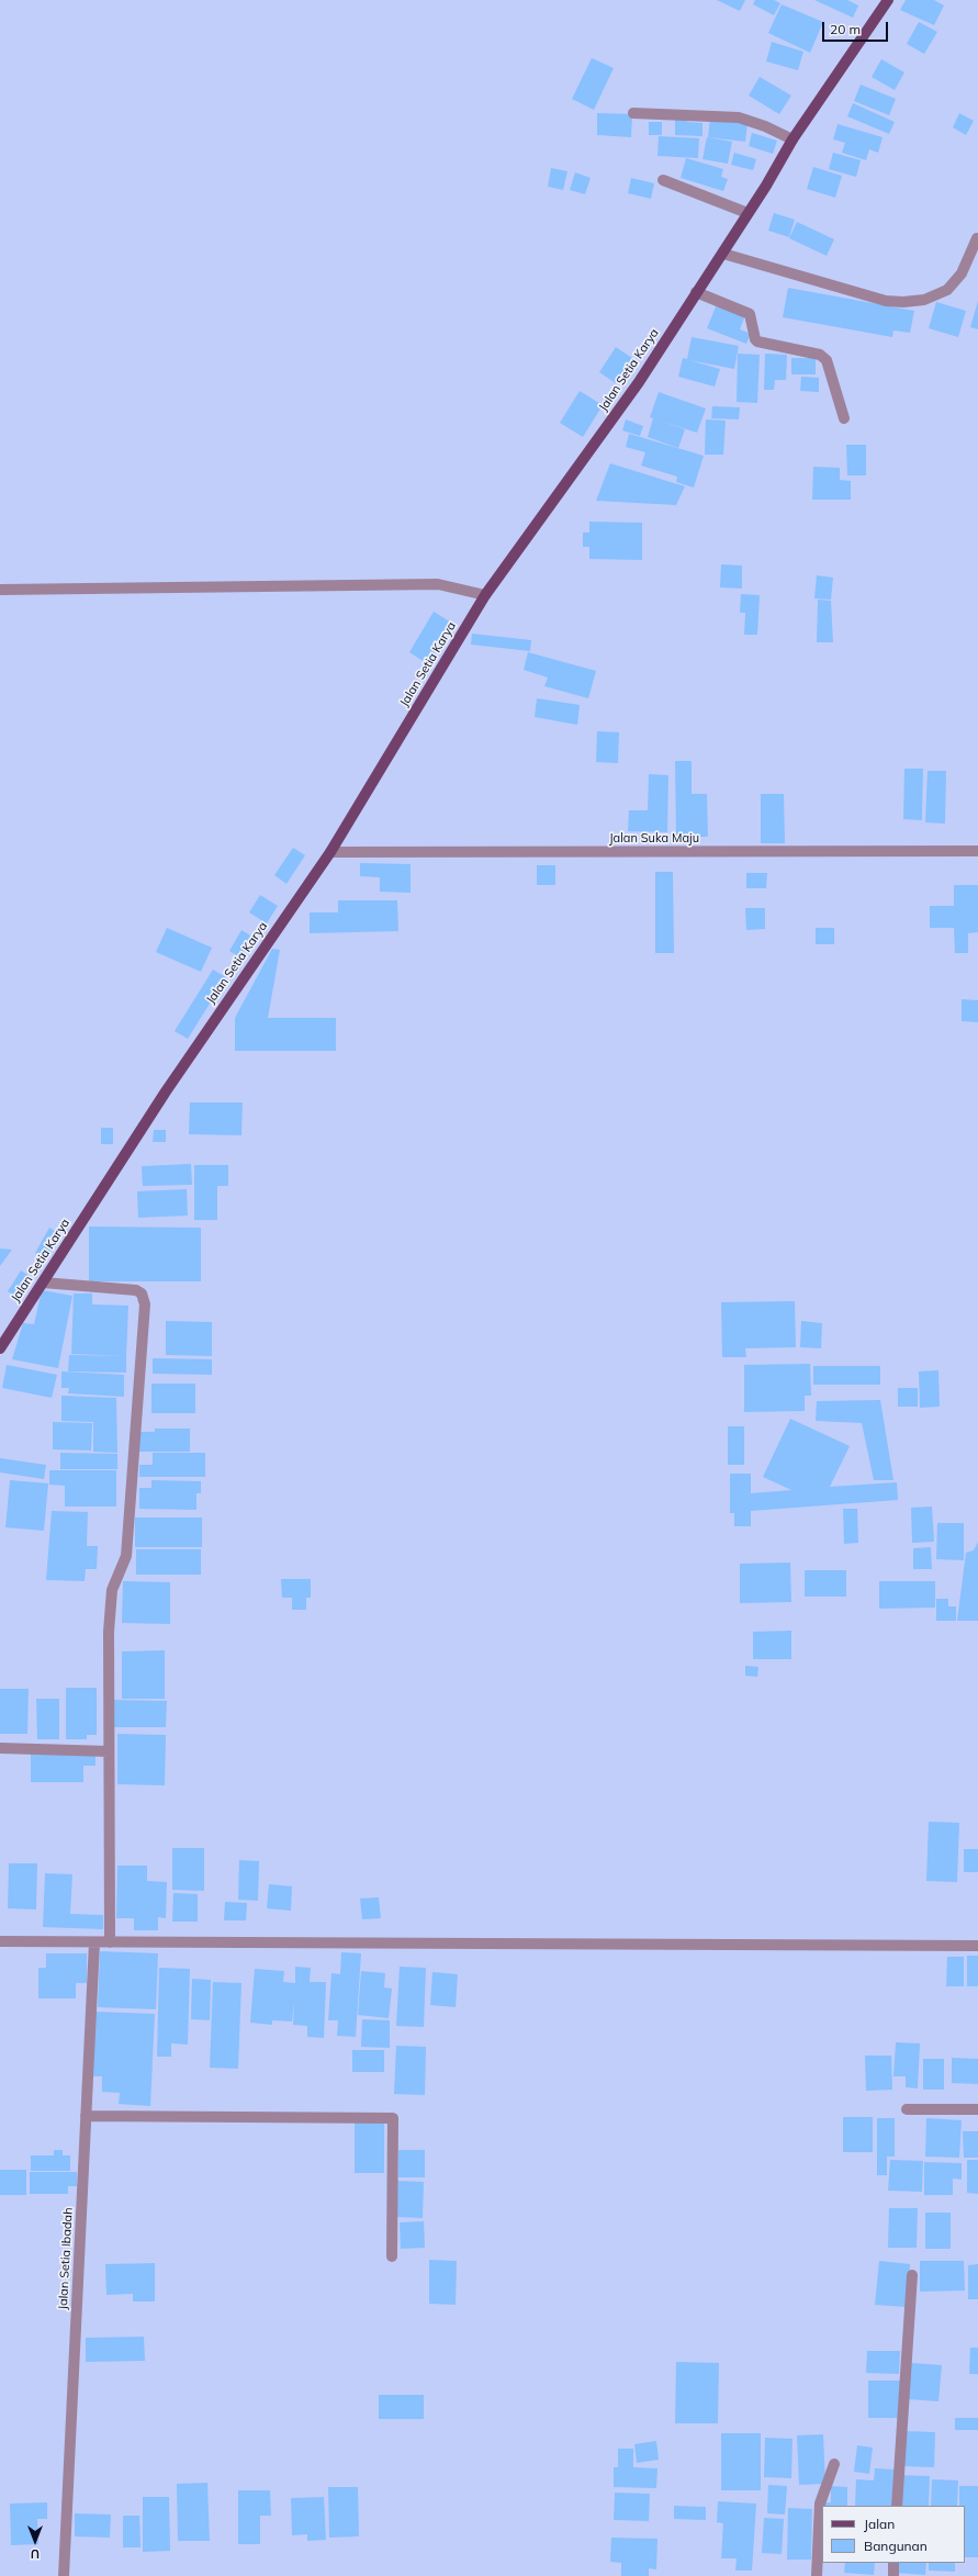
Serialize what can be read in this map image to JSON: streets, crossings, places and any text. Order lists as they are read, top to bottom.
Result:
{
  "streets": {
    "main road": ["Jalan Setia Karya"],
    "street": ["Jalan Suka Maju", "Jalan Setia Ibadah"]
  },
  "crossings": [
    ["Jalan Setia Karya", "Jalan Suka Maju"]
  ],
  "legend": ["Jalan", "Bangunan"],
  "scale_bar": "20 m",
  "north": "bottom"
}
